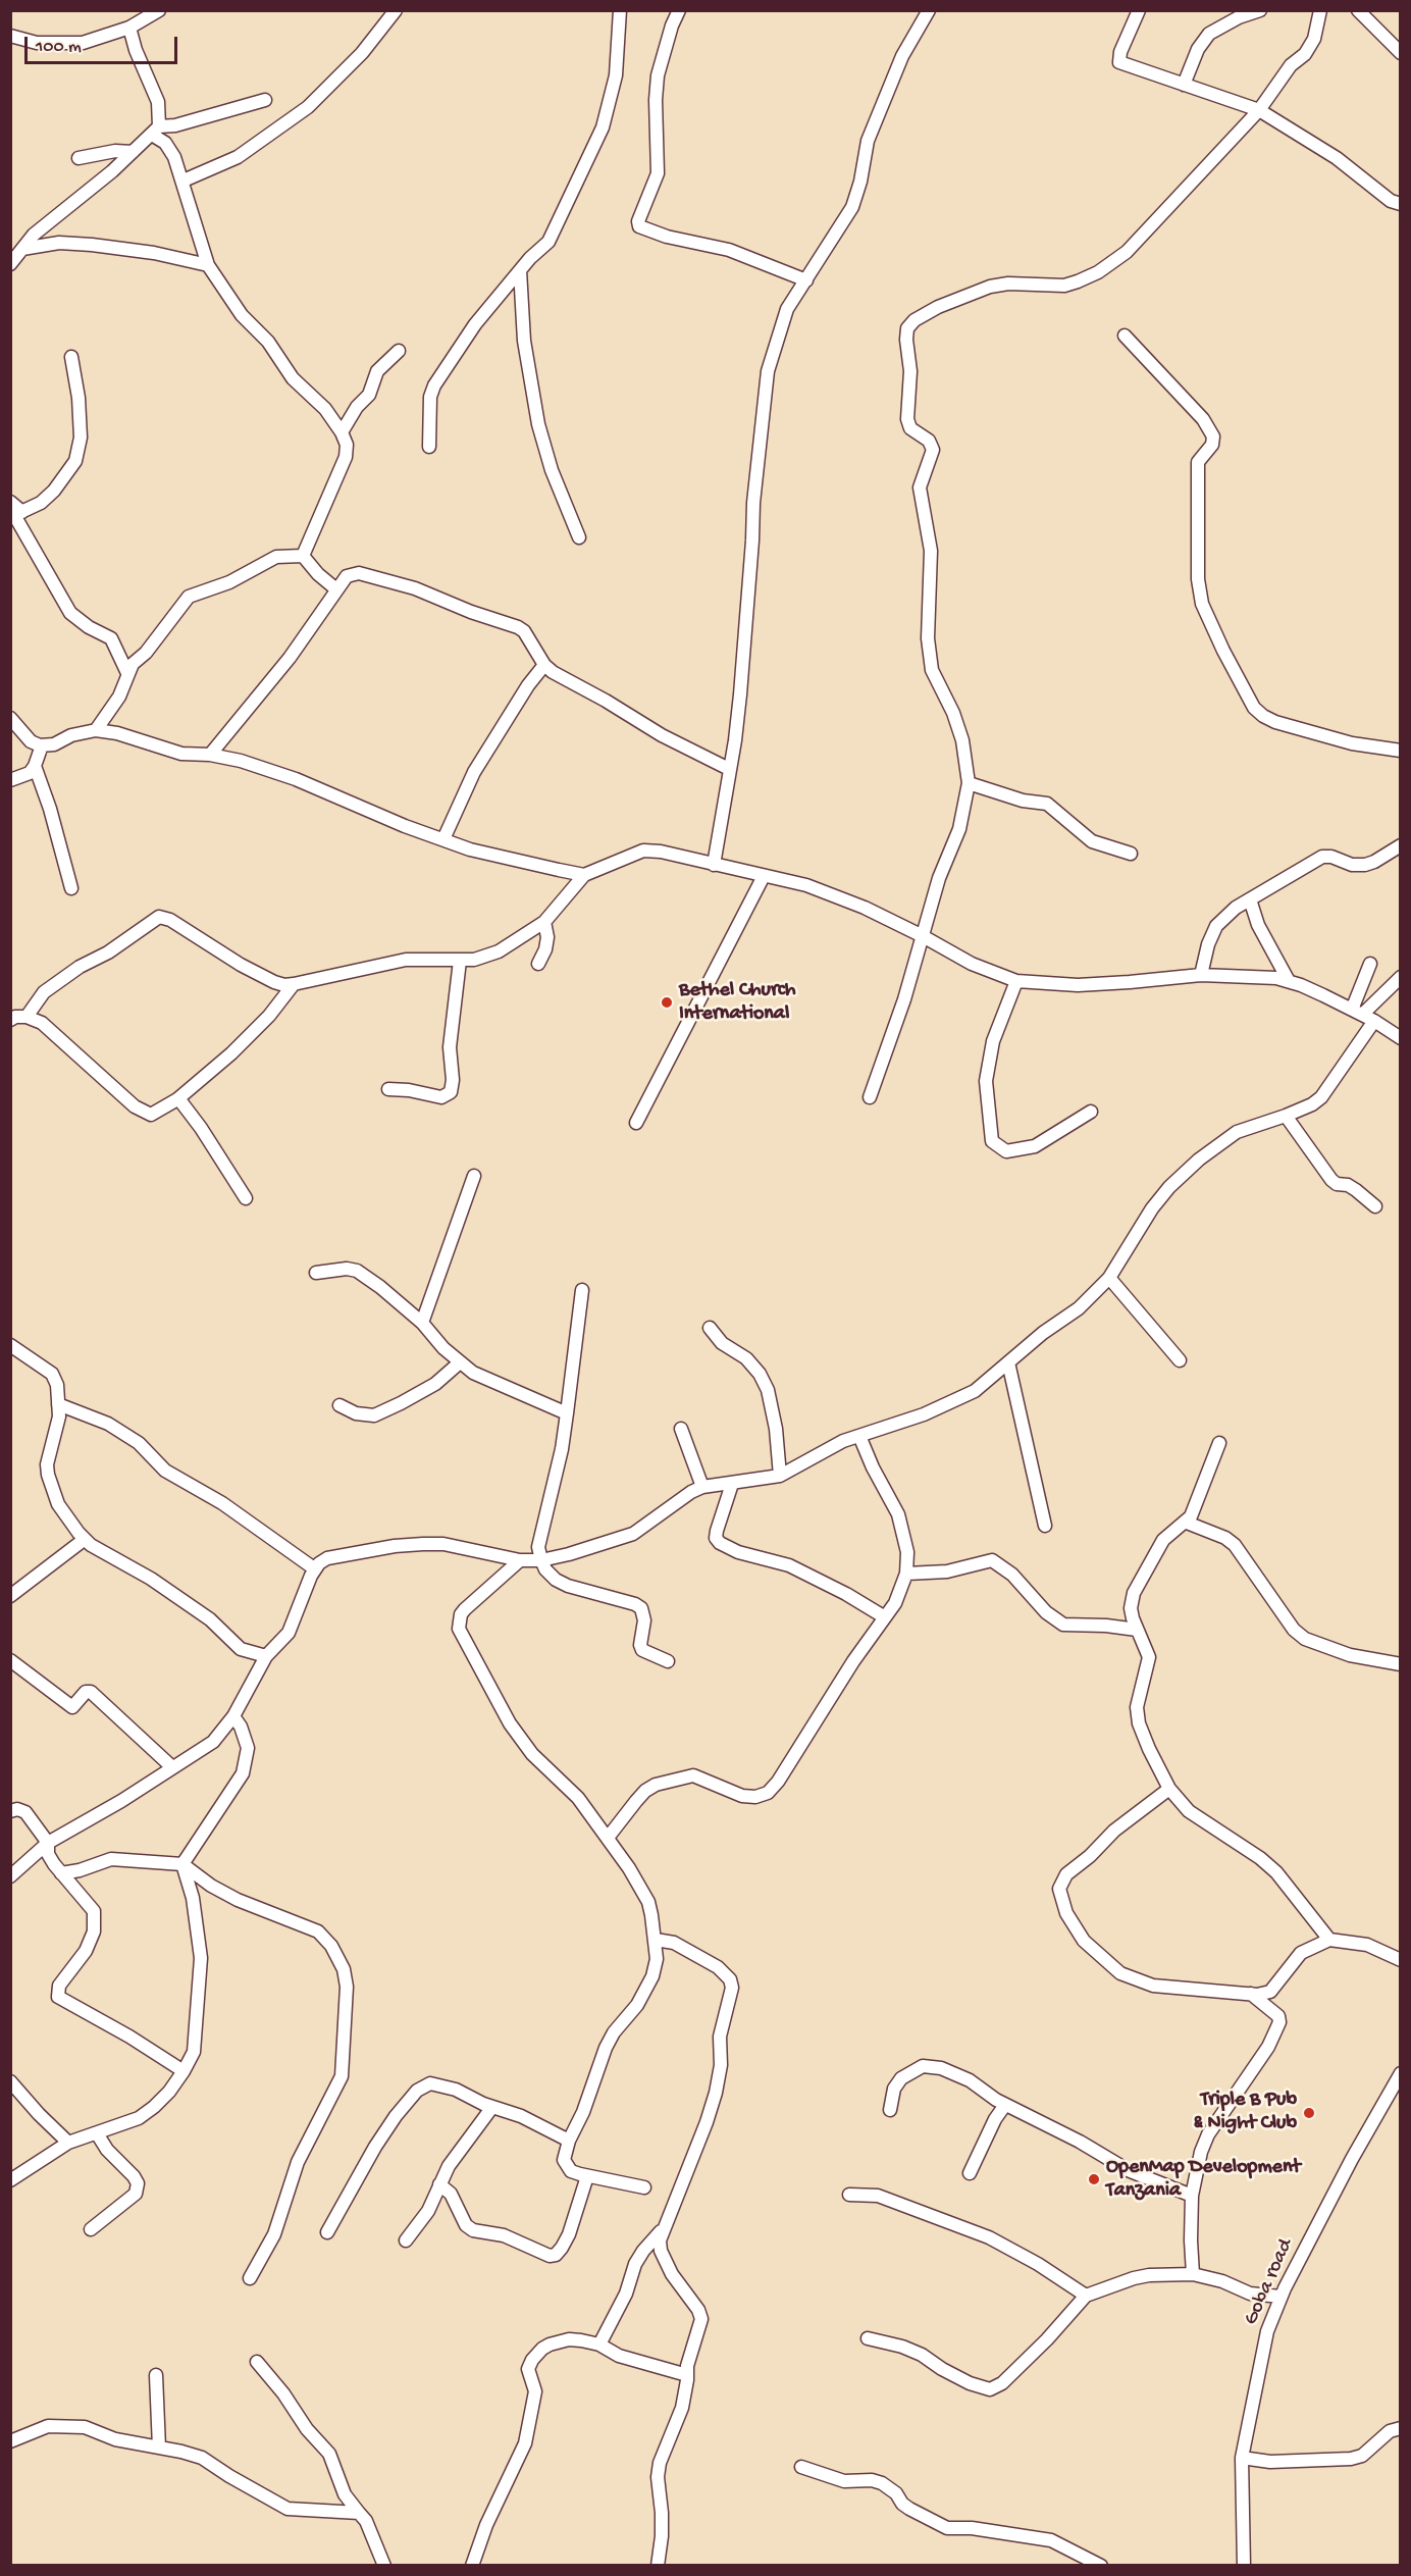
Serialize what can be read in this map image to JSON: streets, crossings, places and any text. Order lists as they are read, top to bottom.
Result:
{
  "streets": {
    "street": ["Goba road"]
  },
  "places": ["Bethel Church International", "Triple B Pub & Night Club", "OpenMap Development Tanzania"],
  "scale_bar": "100 m"
}
